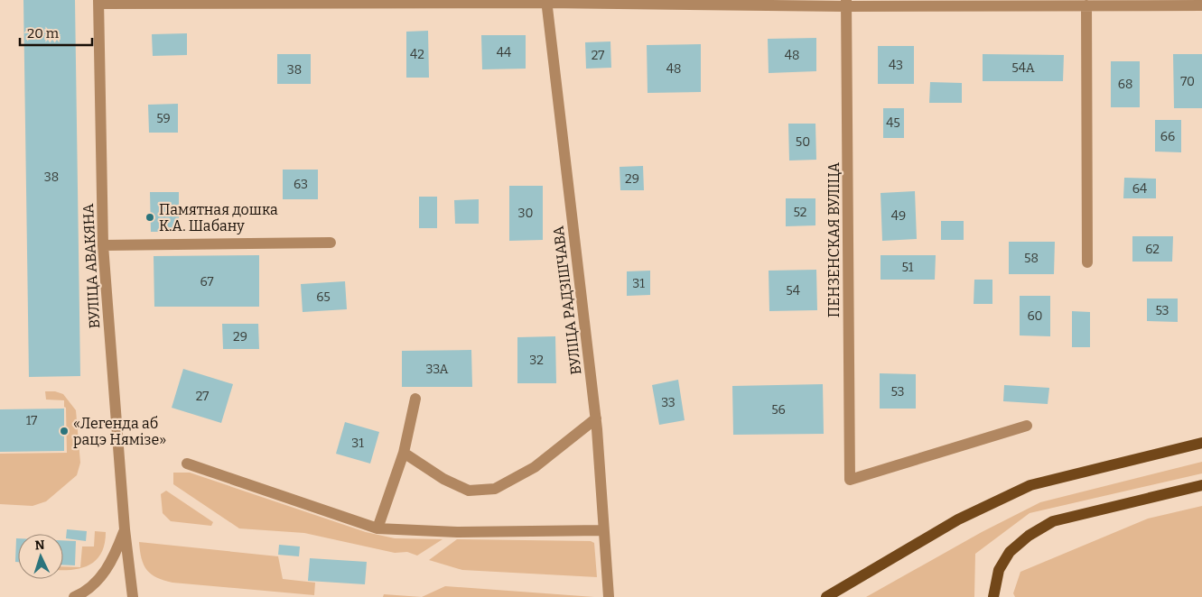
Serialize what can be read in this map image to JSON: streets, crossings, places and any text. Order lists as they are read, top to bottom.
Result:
{
  "streets": {
    "street": ["ПЕНЗЕНСКАЯ ВУЛІЦА", "ВУЛІЦА АВАКЯНА", "ВУЛІЦА РАДЗІШЧАВА"]
  },
  "places": ["Памятная дошка К.А. Шабану", "«Легенда аб рацэ Нямізе»"],
  "house_numbers": [
    "44",
    "42",
    "27",
    "48",
    "43",
    "54А",
    "48",
    "38",
    "70",
    "68",
    "59",
    "45",
    "66",
    "50",
    "38",
    "29",
    "63",
    "64",
    "52",
    "30",
    "49",
    "62",
    "58",
    "51",
    "67",
    "31",
    "54",
    "65",
    "53",
    "60",
    "29",
    "32",
    "33А",
    "53",
    "27",
    "33",
    "56",
    "17",
    "31"
  ],
  "scale_bar": "20 m",
  "north": "top"
}
